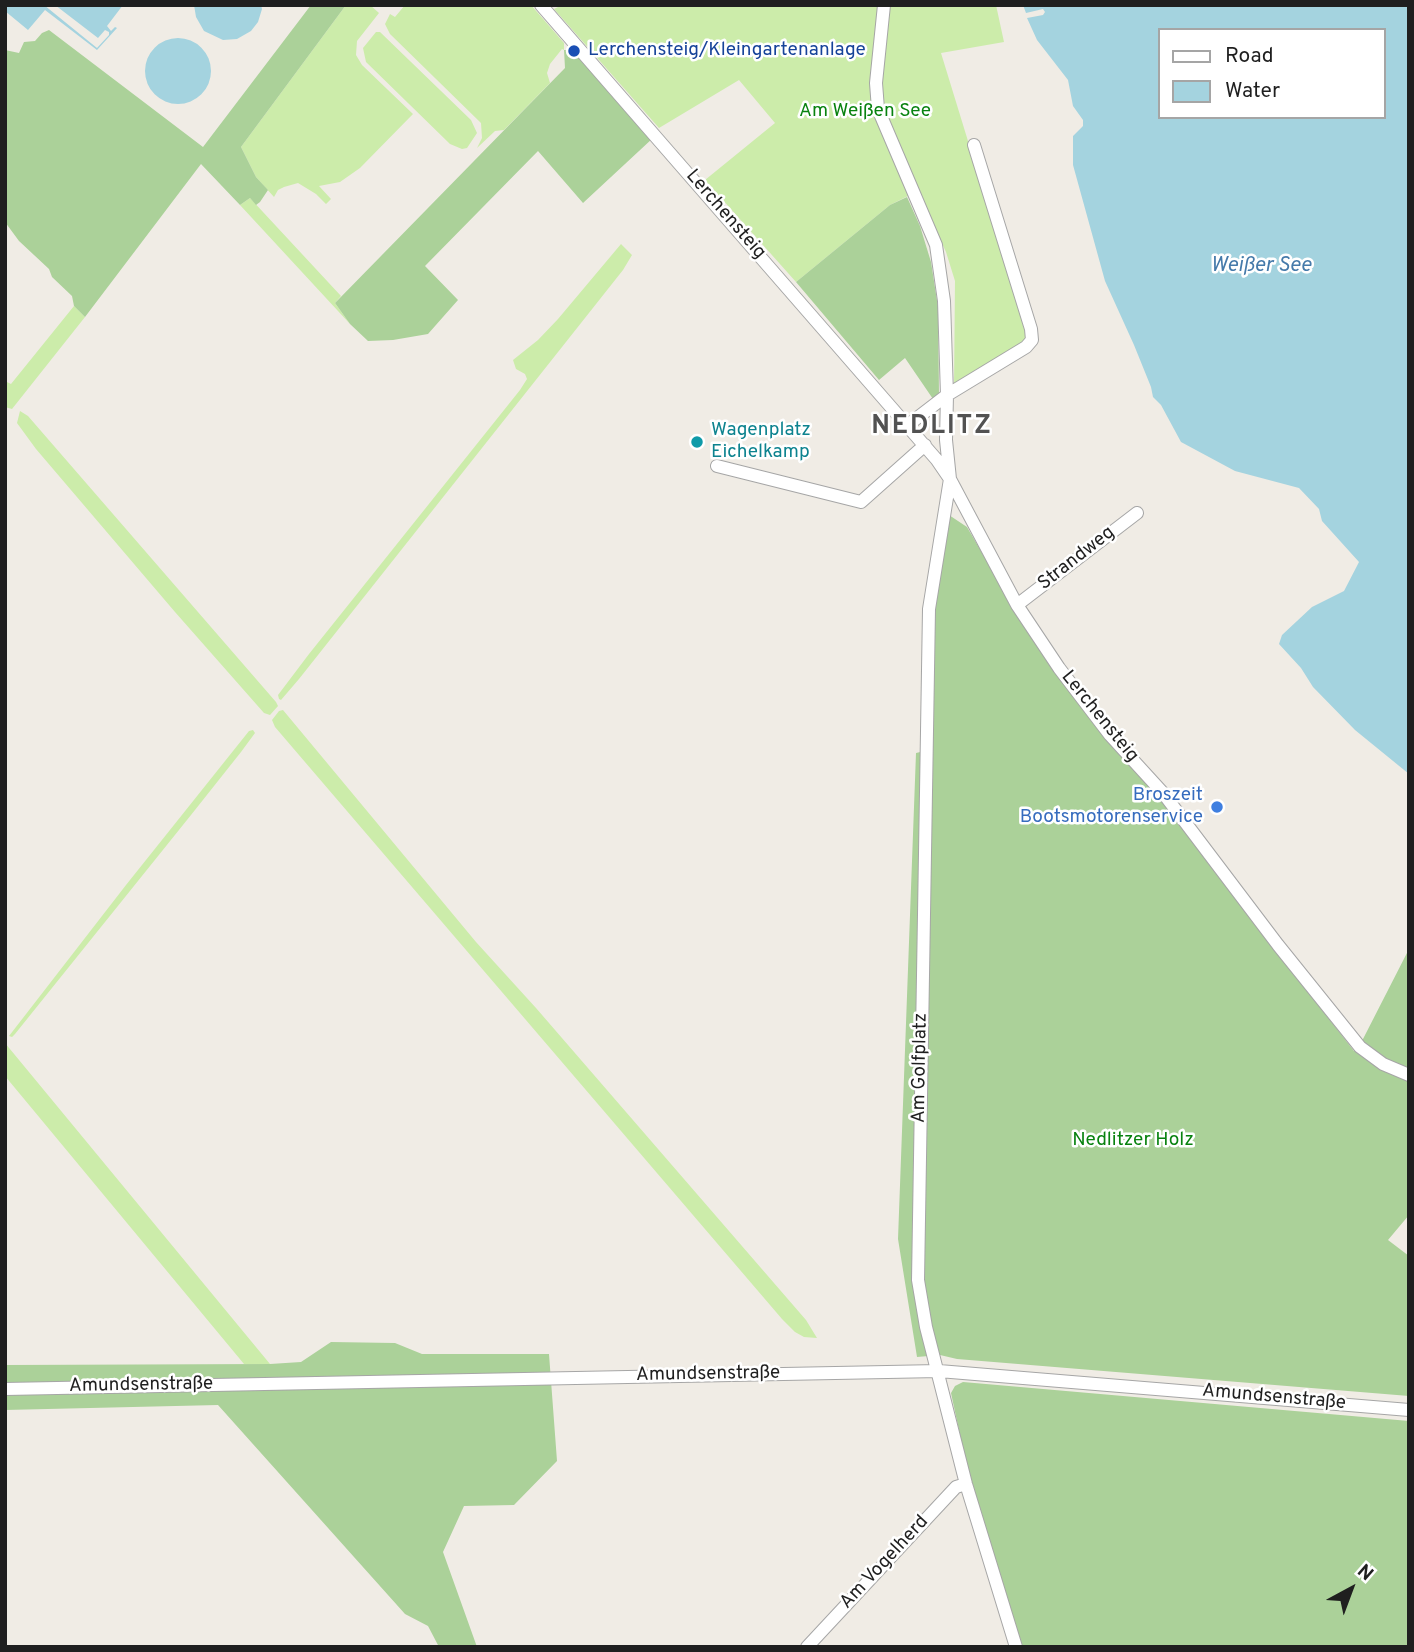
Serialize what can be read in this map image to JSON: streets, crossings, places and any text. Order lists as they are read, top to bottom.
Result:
{
  "streets": {
    "street": [
      "Lerchensteig",
      "Strandweg",
      "Am Golfplatz",
      "Amundsenstraße",
      "Am Vogelherd"
    ]
  },
  "crossings": [
    ["Lerchensteig", "Strandweg"],
    ["Lerchensteig", "Am Golfplatz"],
    ["Am Golfplatz", "Amundsenstraße"],
    ["Am Golfplatz", "Am Vogelherd"]
  ],
  "districts": ["NEDLITZ"],
  "water": ["Weißer See"],
  "parks": ["Am Weißen See", "Nedlitzer Holz"],
  "places": ["Lerchensteig/Kleingartenanlage", "Wagenplatz Eichelkamp", "Broszeit Bootsmotorenservice"],
  "legend": ["Road", "Water"],
  "north": "top right"
}
